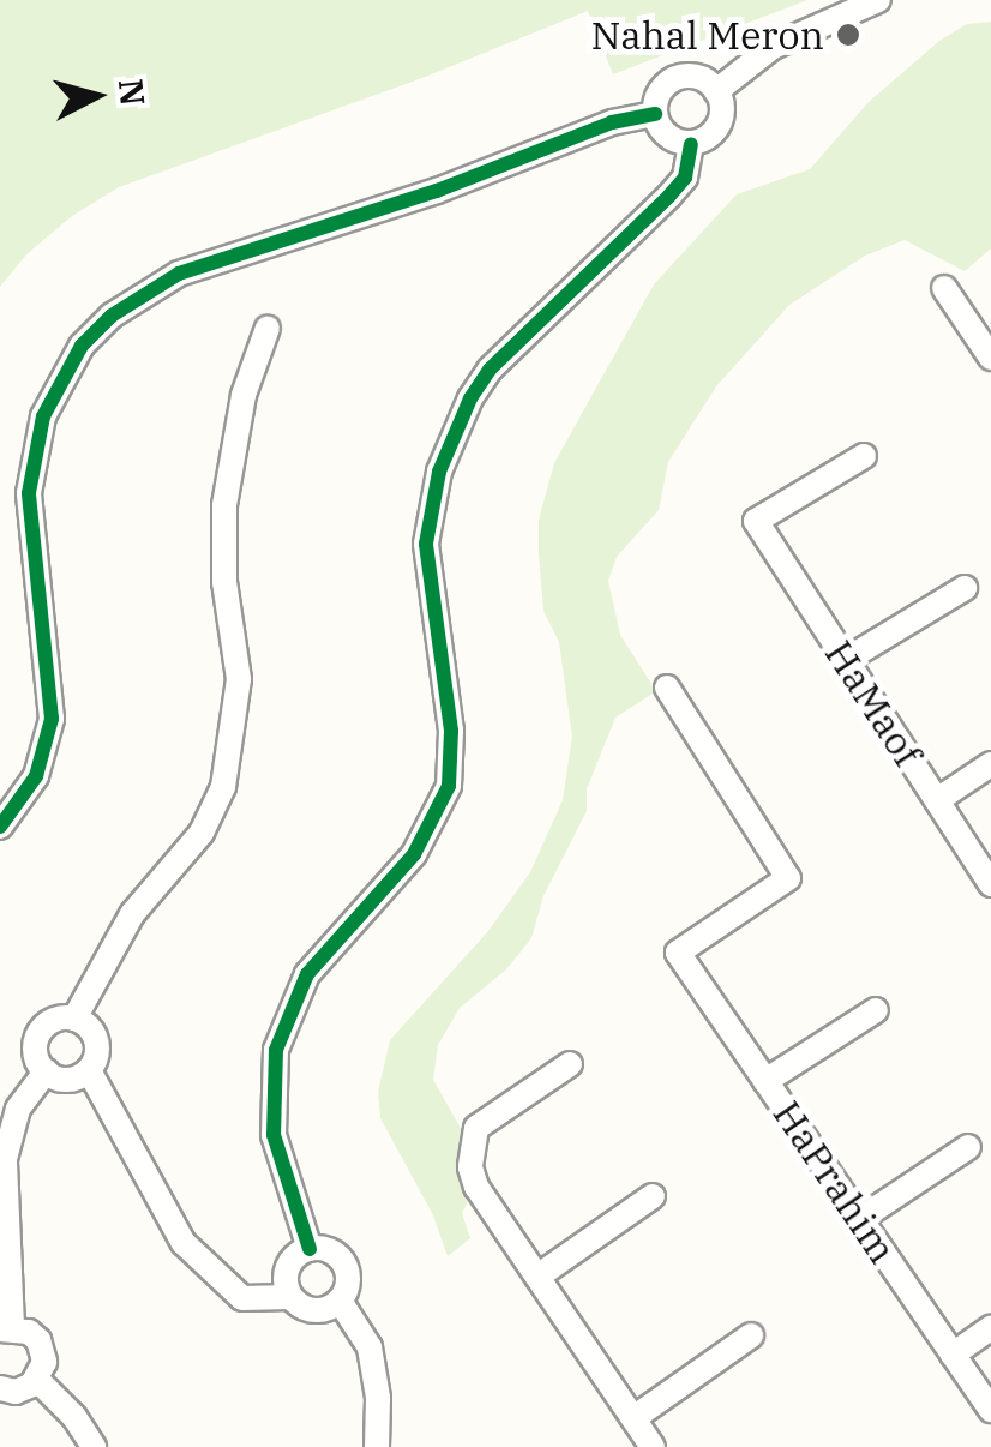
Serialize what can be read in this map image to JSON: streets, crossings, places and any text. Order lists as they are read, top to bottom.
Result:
{
  "streets": {
    "street": ["HaMaof", "HaPrahim"]
  },
  "places": ["Nahal Meron"],
  "north": "right"
}
